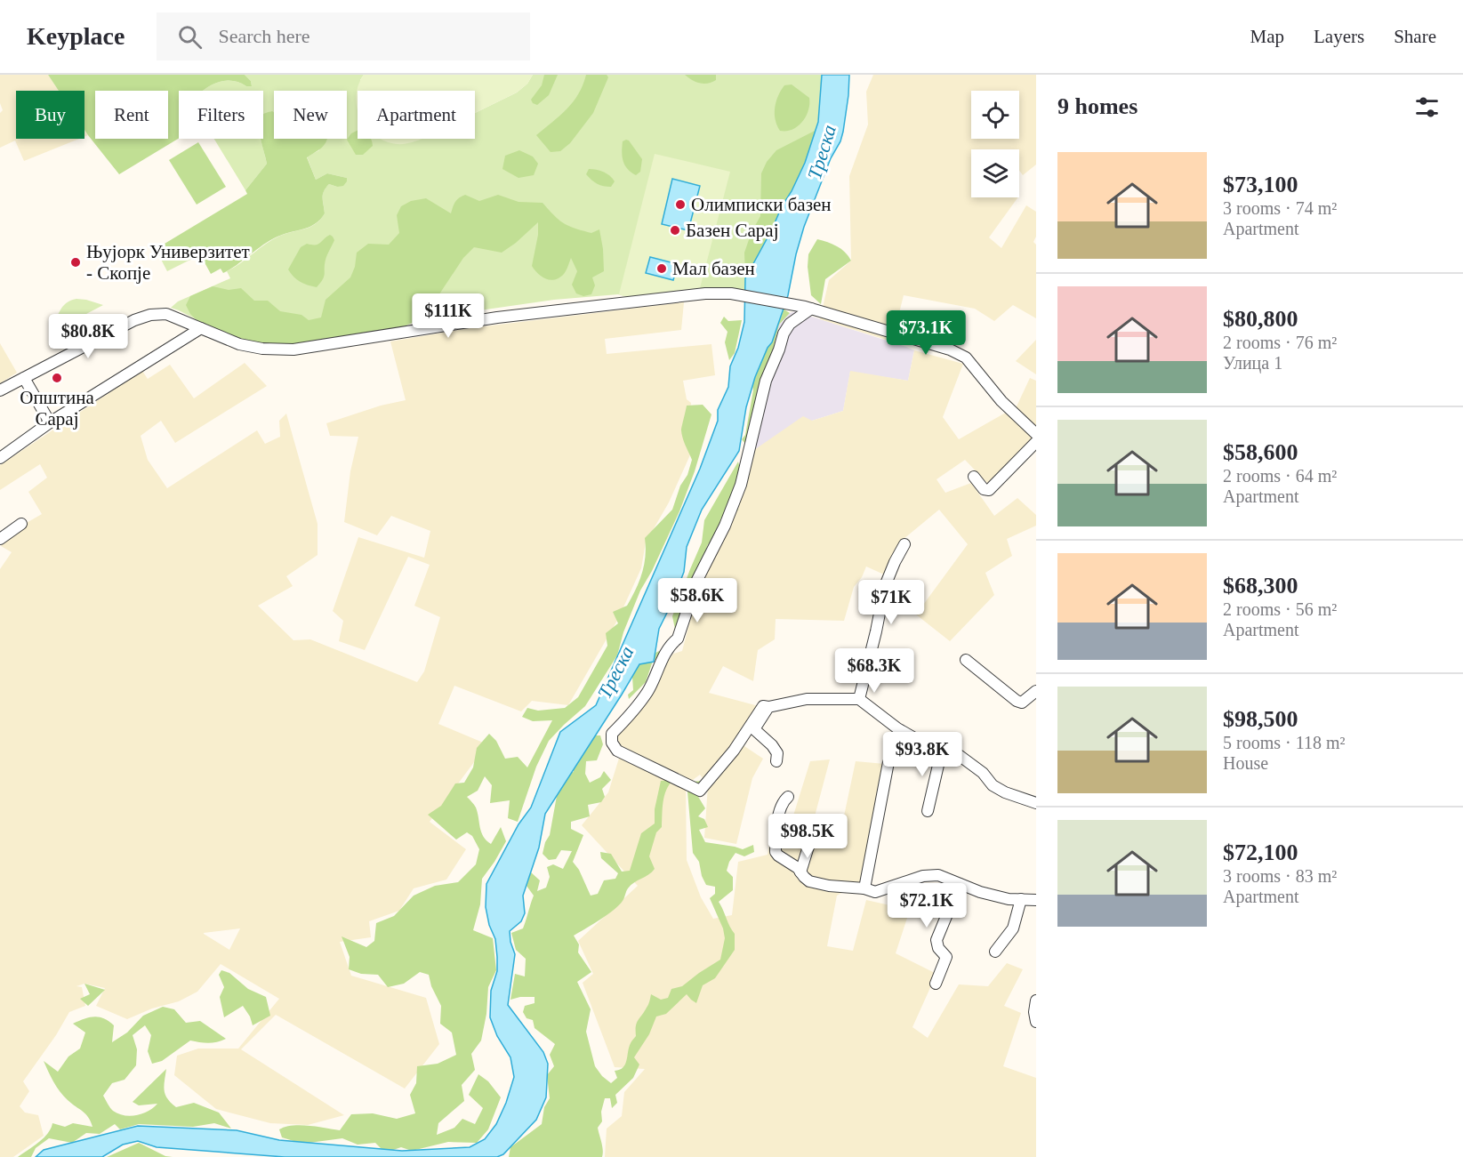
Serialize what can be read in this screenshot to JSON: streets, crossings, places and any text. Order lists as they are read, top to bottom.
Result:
{
  "water": ["Треска"],
  "places": [
    "Олимписки базен",
    "Базен Сарај",
    "Њујорк Универзитет - Скопје",
    "Мал базен",
    "Општина Сарај"
  ],
  "page": {
    "header": "Keyplace",
    "search": "Search here",
    "nav": ["Map", "Layers", "Share"],
    "heading": "9 homes",
    "chip": [
      "Buy",
      "Rent",
      "Filters",
      "New",
      "Apartment"
    ],
    "list": [
      {
        "name": "$73,100",
        "note": "3 rooms · 74 m² · Apartment"
      },
      {
        "name": "$80,800",
        "note": "2 rooms · 76 m² · Улица 1"
      },
      {
        "name": "$58,600",
        "note": "2 rooms · 64 m² · Apartment"
      },
      {
        "name": "$68,300",
        "note": "2 rooms · 56 m² · Apartment"
      },
      {
        "name": "$98,500",
        "note": "5 rooms · 118 m² · House"
      },
      {
        "name": "$72,100",
        "note": "3 rooms · 83 m² · Apartment"
      }
    ],
    "price": [
      "$111K",
      "$73.1K",
      "$80.8K",
      "$58.6K",
      "$71K",
      "$68.3K",
      "$93.8K",
      "$98.5K",
      "$72.1K"
    ]
  }
}
